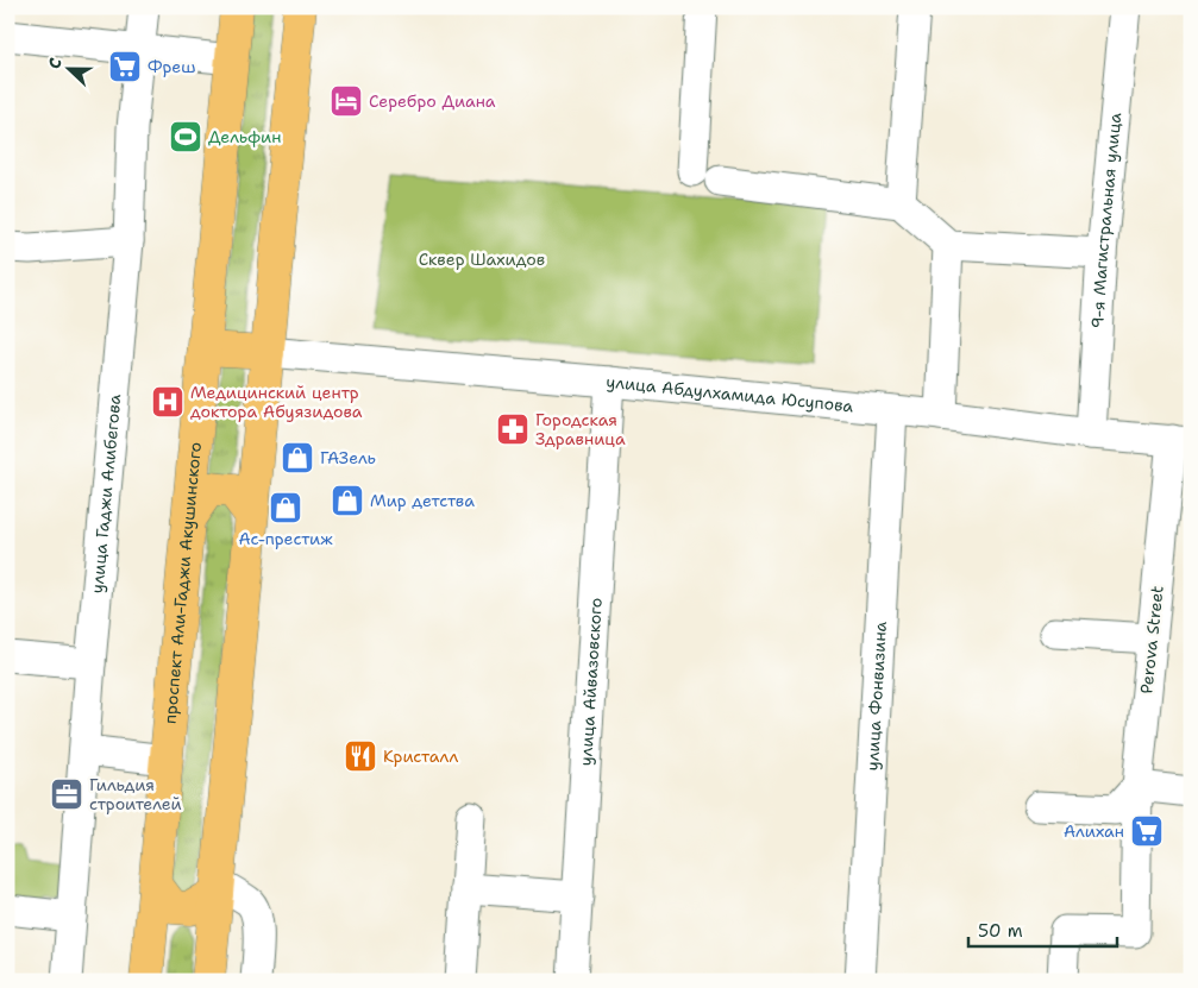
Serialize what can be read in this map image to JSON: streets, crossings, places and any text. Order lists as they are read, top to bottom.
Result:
{
  "streets": {
    "main road": ["проспект Али-Гаджи Акушинского"],
    "street": [
      "9-я Магистральная улица",
      "улица Абдулхамида Юсупова",
      "улица Гаджи Алибегова",
      "Perova Street",
      "улица Айвазовского",
      "улица Фонвизина"
    ]
  },
  "crossings": [
    ["9-я Магистральная улица", "улица Абдулхамида Юсупова"],
    ["улица Абдулхамида Юсупова", "Perova Street"],
    ["улица Абдулхамида Юсупова", "улица Айвазовского"],
    ["улица Абдулхамида Юсупова", "улица Фонвизина"]
  ],
  "parks": ["Сквер Шахидов"],
  "places": {
    "supermarket": ["Фреш", "Алихан"],
    "hotel": ["Серебро Диана"],
    "sports": ["Дельфин"],
    "hospital": ["Медицинский центр доктора Абуязидова"],
    "pharmacy": ["Городская Здравница"],
    "shop": ["ГАЗель", "Мир детства", "Ас-престиж"],
    "restaurant": ["Кристалл"],
    "office": ["Гильдия строителей"]
  },
  "scale_bar": "50 m",
  "north": "left"
}
